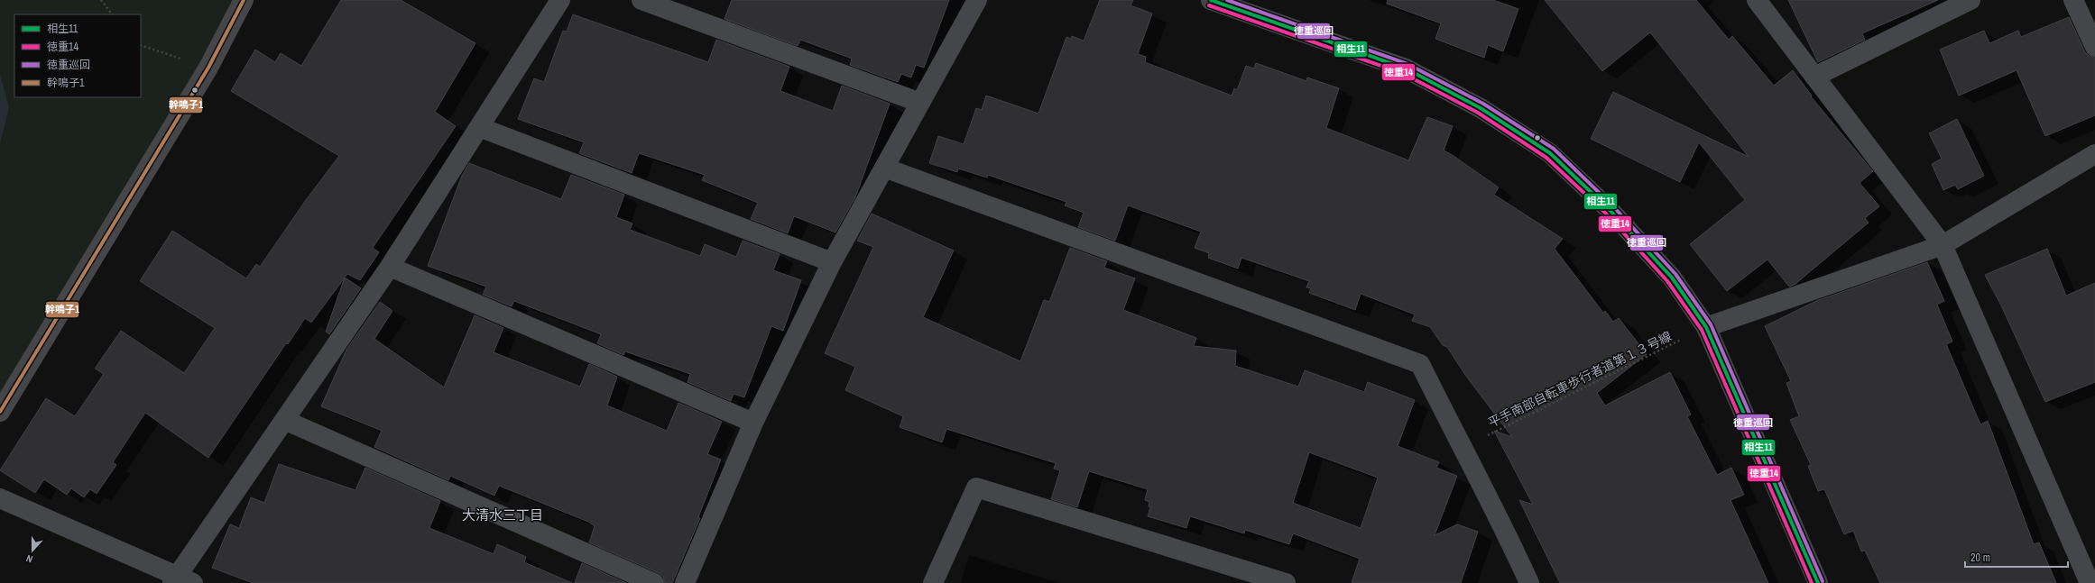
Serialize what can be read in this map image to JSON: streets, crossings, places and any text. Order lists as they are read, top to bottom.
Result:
{
  "streets": {
    "path": ["平手南部自転車歩行者道第１３号線"]
  },
  "districts": ["大清水三丁目"],
  "lines": [
    "transit line 相生11",
    "transit line 徳重巡回",
    "transit line 幹鳴子1",
    "transit line 徳重14"
  ],
  "legend": [
    "相生11",
    "徳重14",
    "徳重巡回",
    "幹鳴子1"
  ],
  "scale_bar": "20 m",
  "north": "bottom"
}
